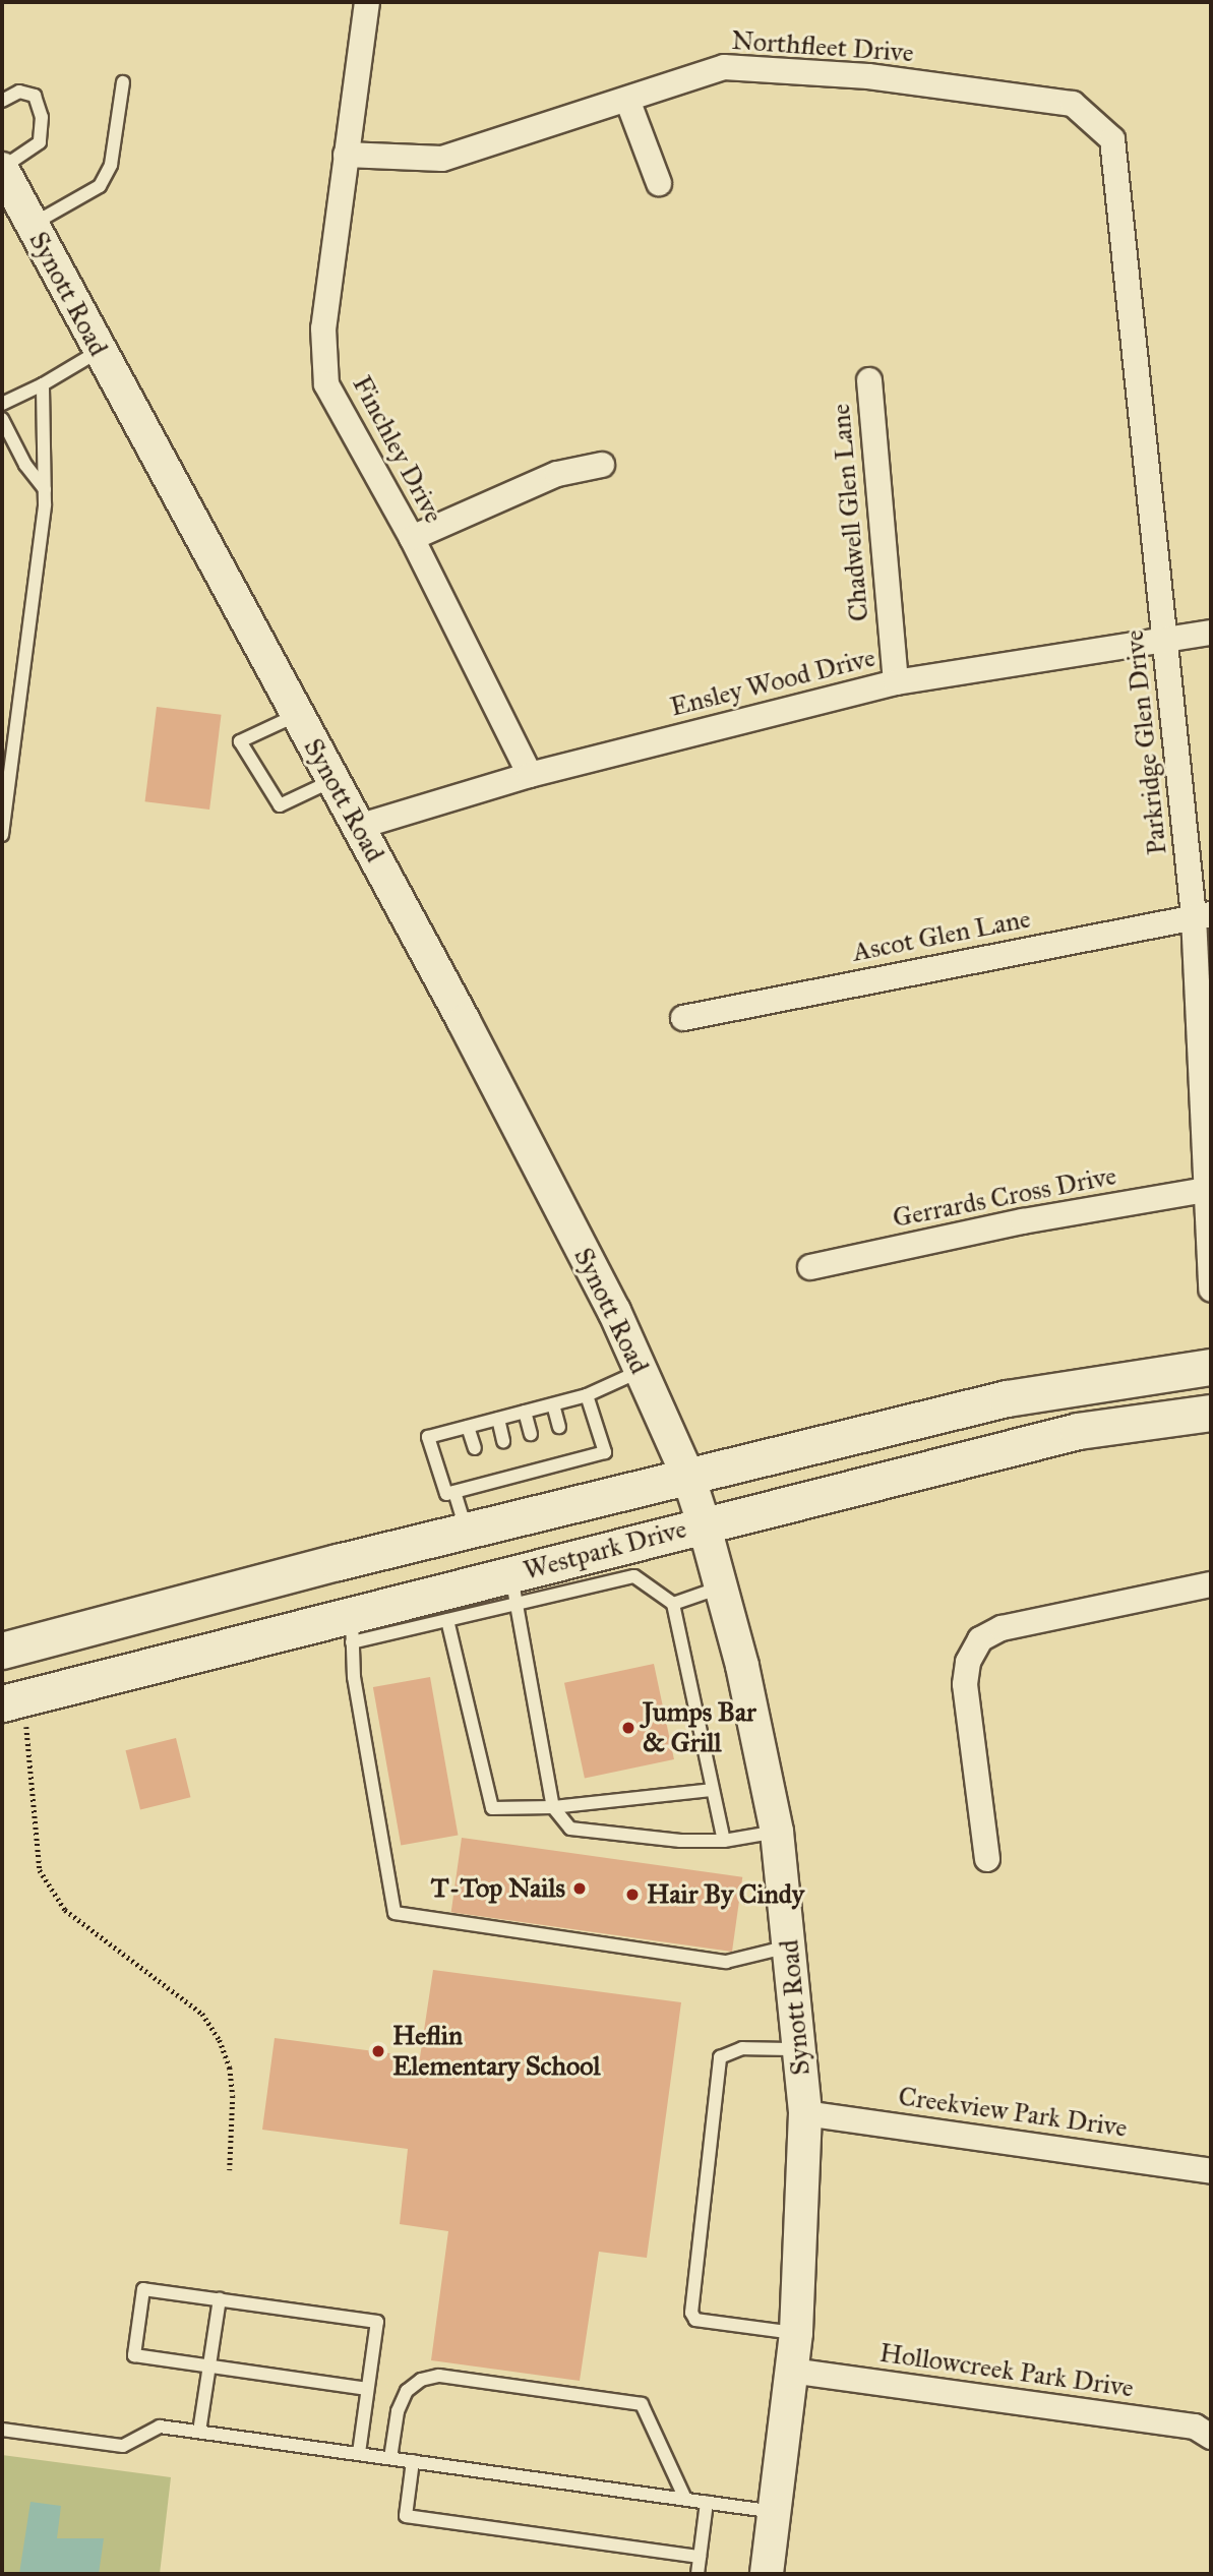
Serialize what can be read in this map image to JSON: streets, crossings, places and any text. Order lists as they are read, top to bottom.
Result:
{
  "streets": {
    "main road": ["Westpark Drive"],
    "street": [
      "Northfleet Drive",
      "Synott Road",
      "Finchley Drive",
      "Chadwell Glen Lane",
      "Ensley Wood Drive",
      "Parkridge Glen Drive",
      "Ascot Glen Lane",
      "Gerrards Cross Drive",
      "Creekview Park Drive",
      "Hollowcreek Park Drive"
    ]
  },
  "crossings": [
    ["Northfleet Drive", "Finchley Drive"],
    ["Northfleet Drive", "Parkridge Glen Drive"],
    ["Synott Road", "Ensley Wood Drive"],
    ["Synott Road", "Westpark Drive"],
    ["Synott Road", "Creekview Park Drive"],
    ["Synott Road", "Hollowcreek Park Drive"],
    ["Finchley Drive", "Ensley Wood Drive"],
    ["Chadwell Glen Lane", "Ensley Wood Drive"],
    ["Ensley Wood Drive", "Parkridge Glen Drive"],
    ["Parkridge Glen Drive", "Ascot Glen Lane"],
    ["Parkridge Glen Drive", "Gerrards Cross Drive"]
  ],
  "places": [
    "Jumps Bar & Grill",
    "T-Top Nails",
    "Hair By Cindy",
    "Heflin Elementary School"
  ]
}
